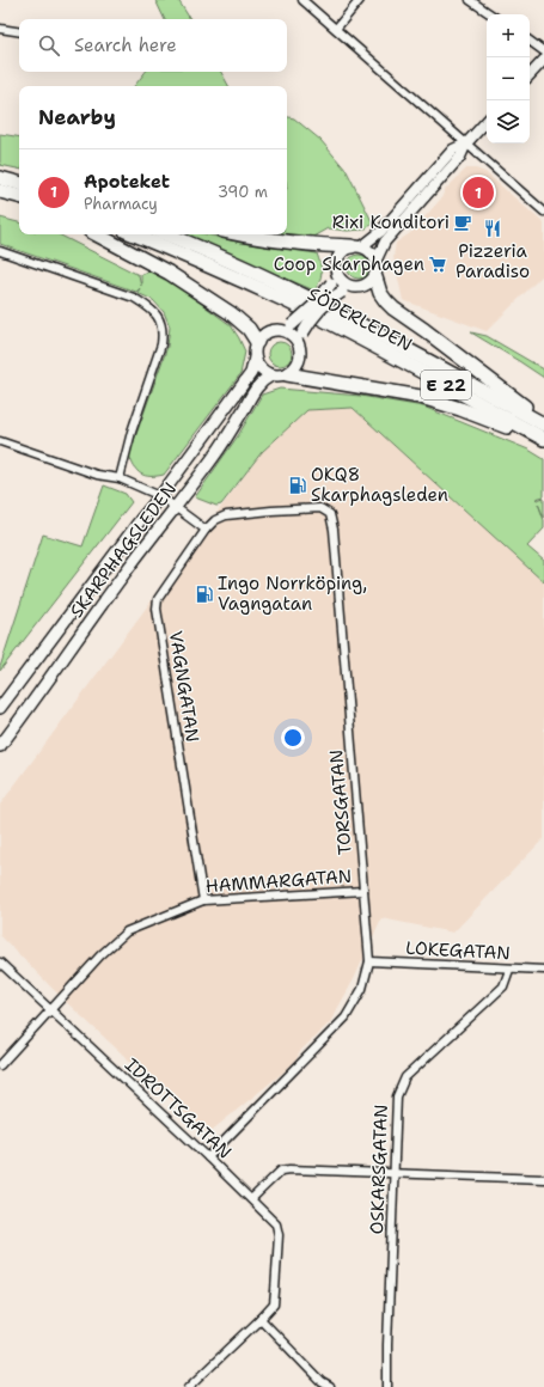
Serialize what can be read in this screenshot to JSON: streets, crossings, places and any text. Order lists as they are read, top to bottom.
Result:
{
  "streets": {
    "highway": ["SÖDERLEDEN", "E 22"],
    "main road": ["SKARPHAGSLEDEN"],
    "street": [
      "VAGNGATAN",
      "TORSGATAN",
      "HAMMARGATAN",
      "LOKEGATAN",
      "IDROTTSGATAN",
      "OSKARSGATAN"
    ]
  },
  "crossings": [
    ["VAGNGATAN", "TORSGATAN"],
    ["VAGNGATAN", "HAMMARGATAN"],
    ["TORSGATAN", "HAMMARGATAN"],
    ["TORSGATAN", "LOKEGATAN"],
    ["TORSGATAN", "IDROTTSGATAN"],
    ["HAMMARGATAN", "IDROTTSGATAN"],
    ["LOKEGATAN", "OSKARSGATAN"]
  ],
  "places": {
    "cafe": ["Rixi Konditori"],
    "restaurant": ["Pizzeria Paradiso"],
    "supermarket": ["Coop Skarphagen"],
    "fuel station": ["OKQ8 Skarphagsleden", "Ingo Norrköping, Vagngatan"]
  },
  "page": {
    "map_buttons": ["+", "−"],
    "search": "Search here",
    "heading": "Nearby",
    "list": [
      {
        "mark": "1",
        "name": "Apoteket",
        "note": "Pharmacy",
        "value": "390 m"
      }
    ],
    "pins": "1"
  }
}
